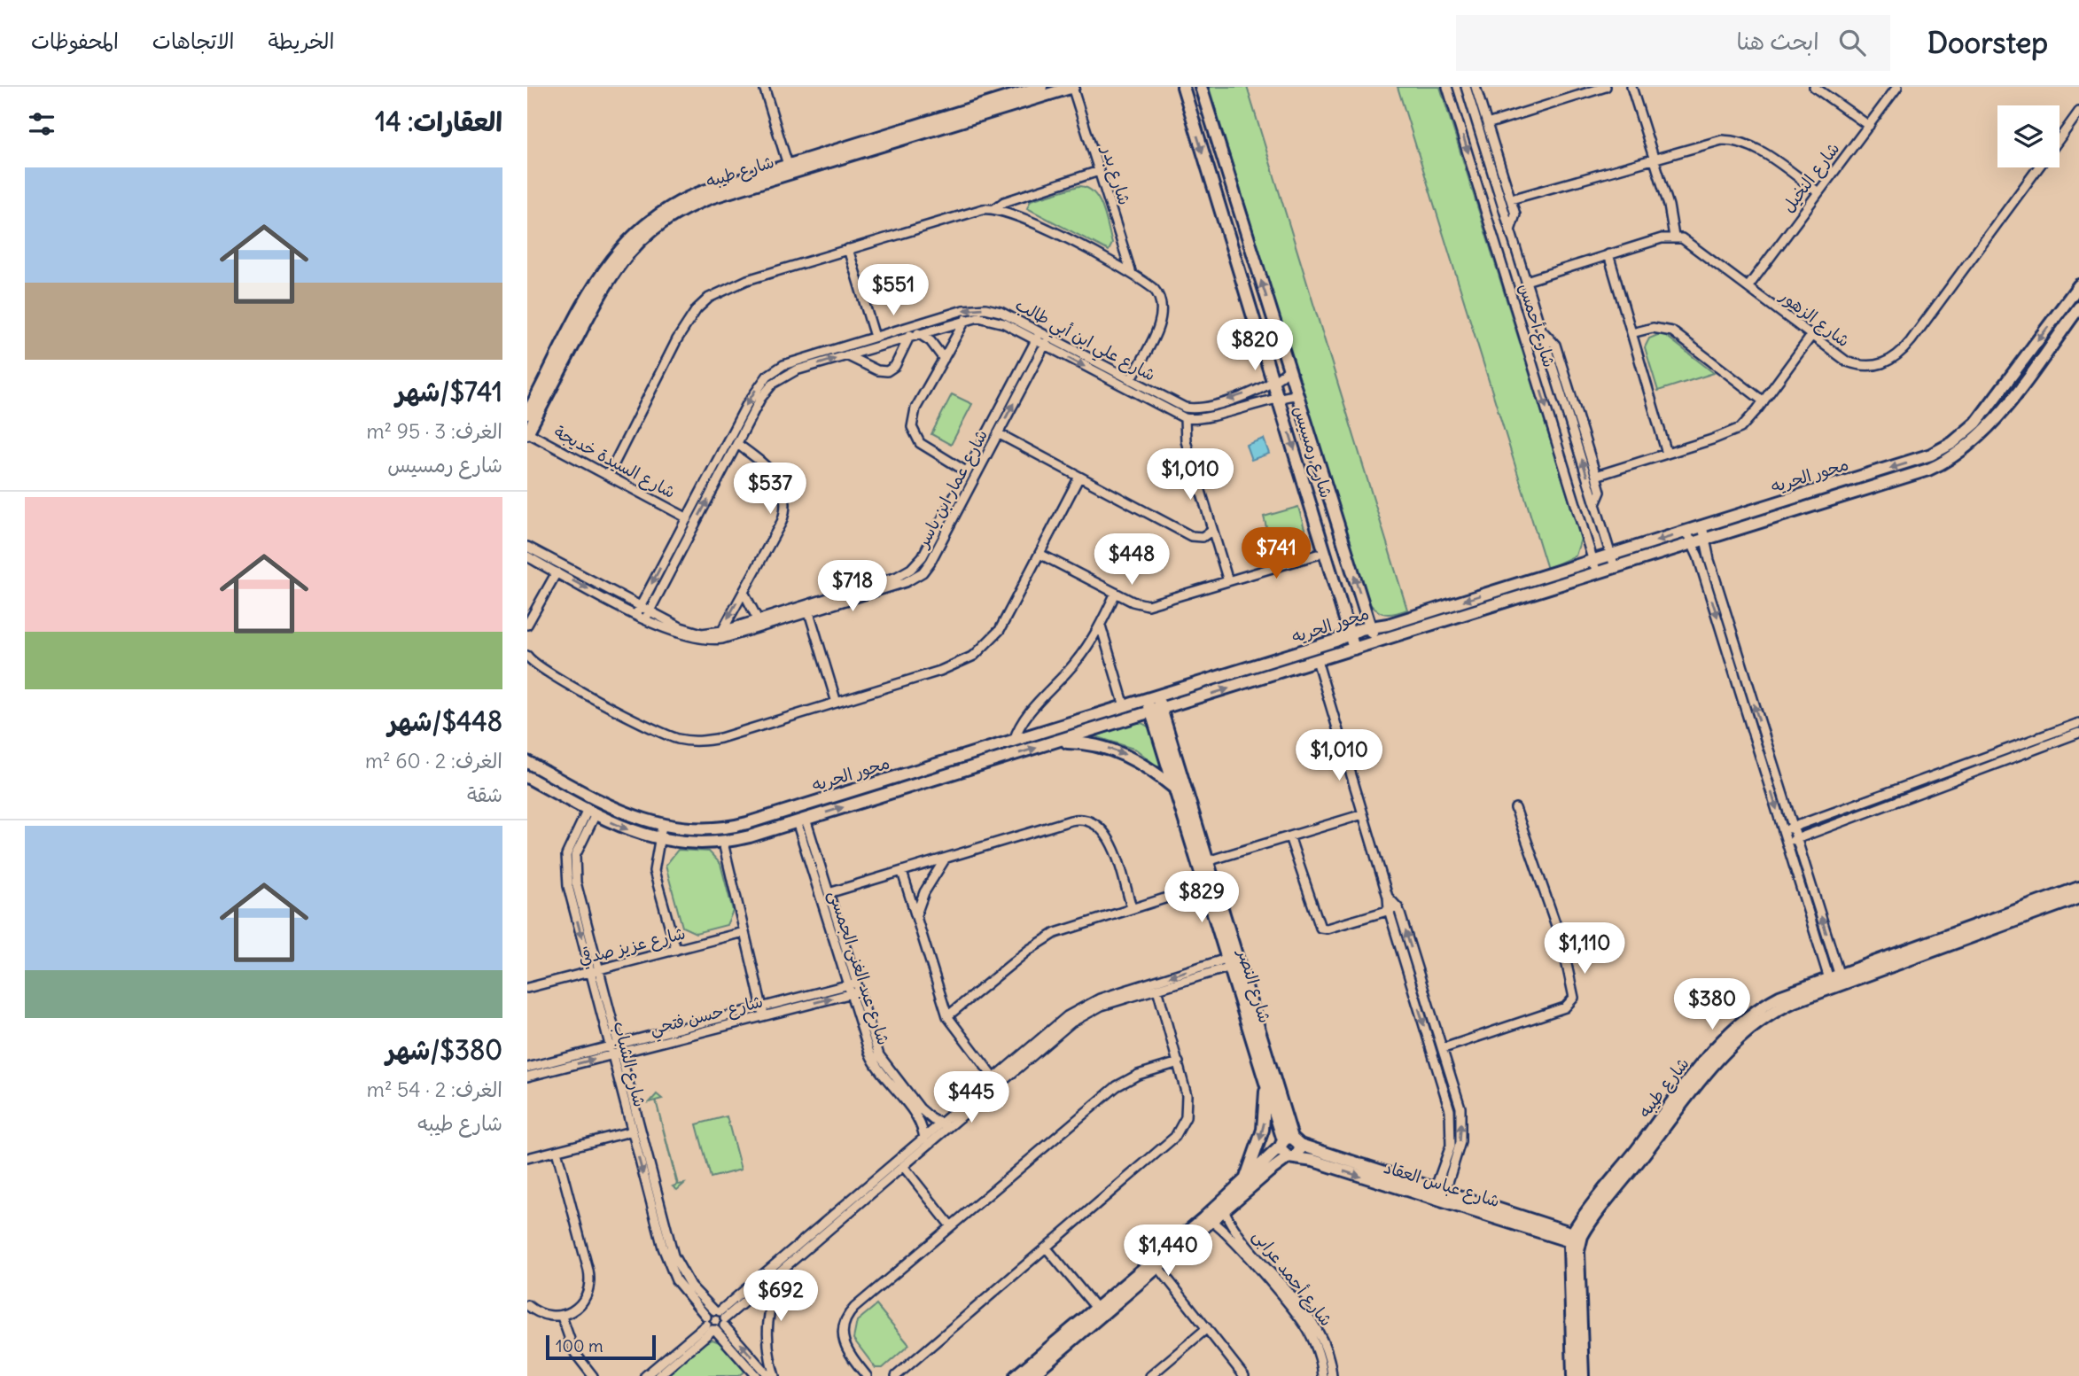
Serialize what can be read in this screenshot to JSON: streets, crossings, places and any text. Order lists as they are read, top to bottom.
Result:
{
  "streets": {
    "main road": [
      "شارع طيبه",
      "شارع رمسيس",
      "محور الحريه",
      "شارع النصر",
      "شارع عباس العقاد"
    ],
    "street": [
      "شارع بدر",
      "شارع النخيل",
      "شارع الزهور",
      "شارع أحمس",
      "شارع علي ابن أبي طالب",
      "شارع السيدة خديجة",
      "شارع عمار ابن ياسر",
      "شارع عزيز صدقي",
      "شارع عبد الغنى الجمسى",
      "شارع حسن فتحي",
      "شارع الشباب",
      "شارع أحمد عرابى"
    ]
  },
  "crossings": [
    ["شارع طيبه", "شارع بدر"],
    ["شارع طيبه", "شارع السيدة خديجة"],
    ["شارع طيبه", "شارع عباس العقاد"],
    ["شارع النخيل", "شارع الزهور"],
    ["شارع أحمس", "محور الحريه"],
    ["شارع علي ابن أبي طالب", "شارع رمسيس"],
    ["شارع علي ابن أبي طالب", "شارع السيدة خديجة"],
    ["شارع علي ابن أبي طالب", "شارع عمار ابن ياسر"],
    ["شارع رمسيس", "محور الحريه"],
    ["محور الحريه", "شارع عبد الغنى الجمسى"],
    ["محور الحريه", "شارع النصر"],
    ["محور الحريه", "شارع الشباب"],
    ["شارع عزيز صدقي", "شارع الشباب"],
    ["شارع عبد الغنى الجمسى", "شارع حسن فتحي"],
    ["شارع النصر", "شارع عباس العقاد"],
    ["شارع حسن فتحي", "شارع الشباب"]
  ],
  "scale_bar": "100 m",
  "page": {
    "header": "Doorstep",
    "search": "ابحث هنا",
    "nav": ["الخريطة", "الاتجاهات", "المحفوظات"],
    "heading": "العقارات: 14",
    "list": [
      {
        "name": "$741/شهر",
        "note": "الغرف: 3 · 95 m² · شارع رمسيس"
      },
      {
        "name": "$448/شهر",
        "note": "الغرف: 2 · 60 m² · شقة"
      },
      {
        "name": "$380/شهر",
        "note": "الغرف: 2 · 54 m² · شارع طيبه"
      }
    ],
    "price": [
      "$551",
      "$820",
      "$1,010",
      "$537",
      "$741",
      "$448",
      "$718",
      "$1,010",
      "$829",
      "$1,110",
      "$380",
      "$445",
      "$1,440",
      "$692"
    ],
    "scale": "100 m"
  }
}
